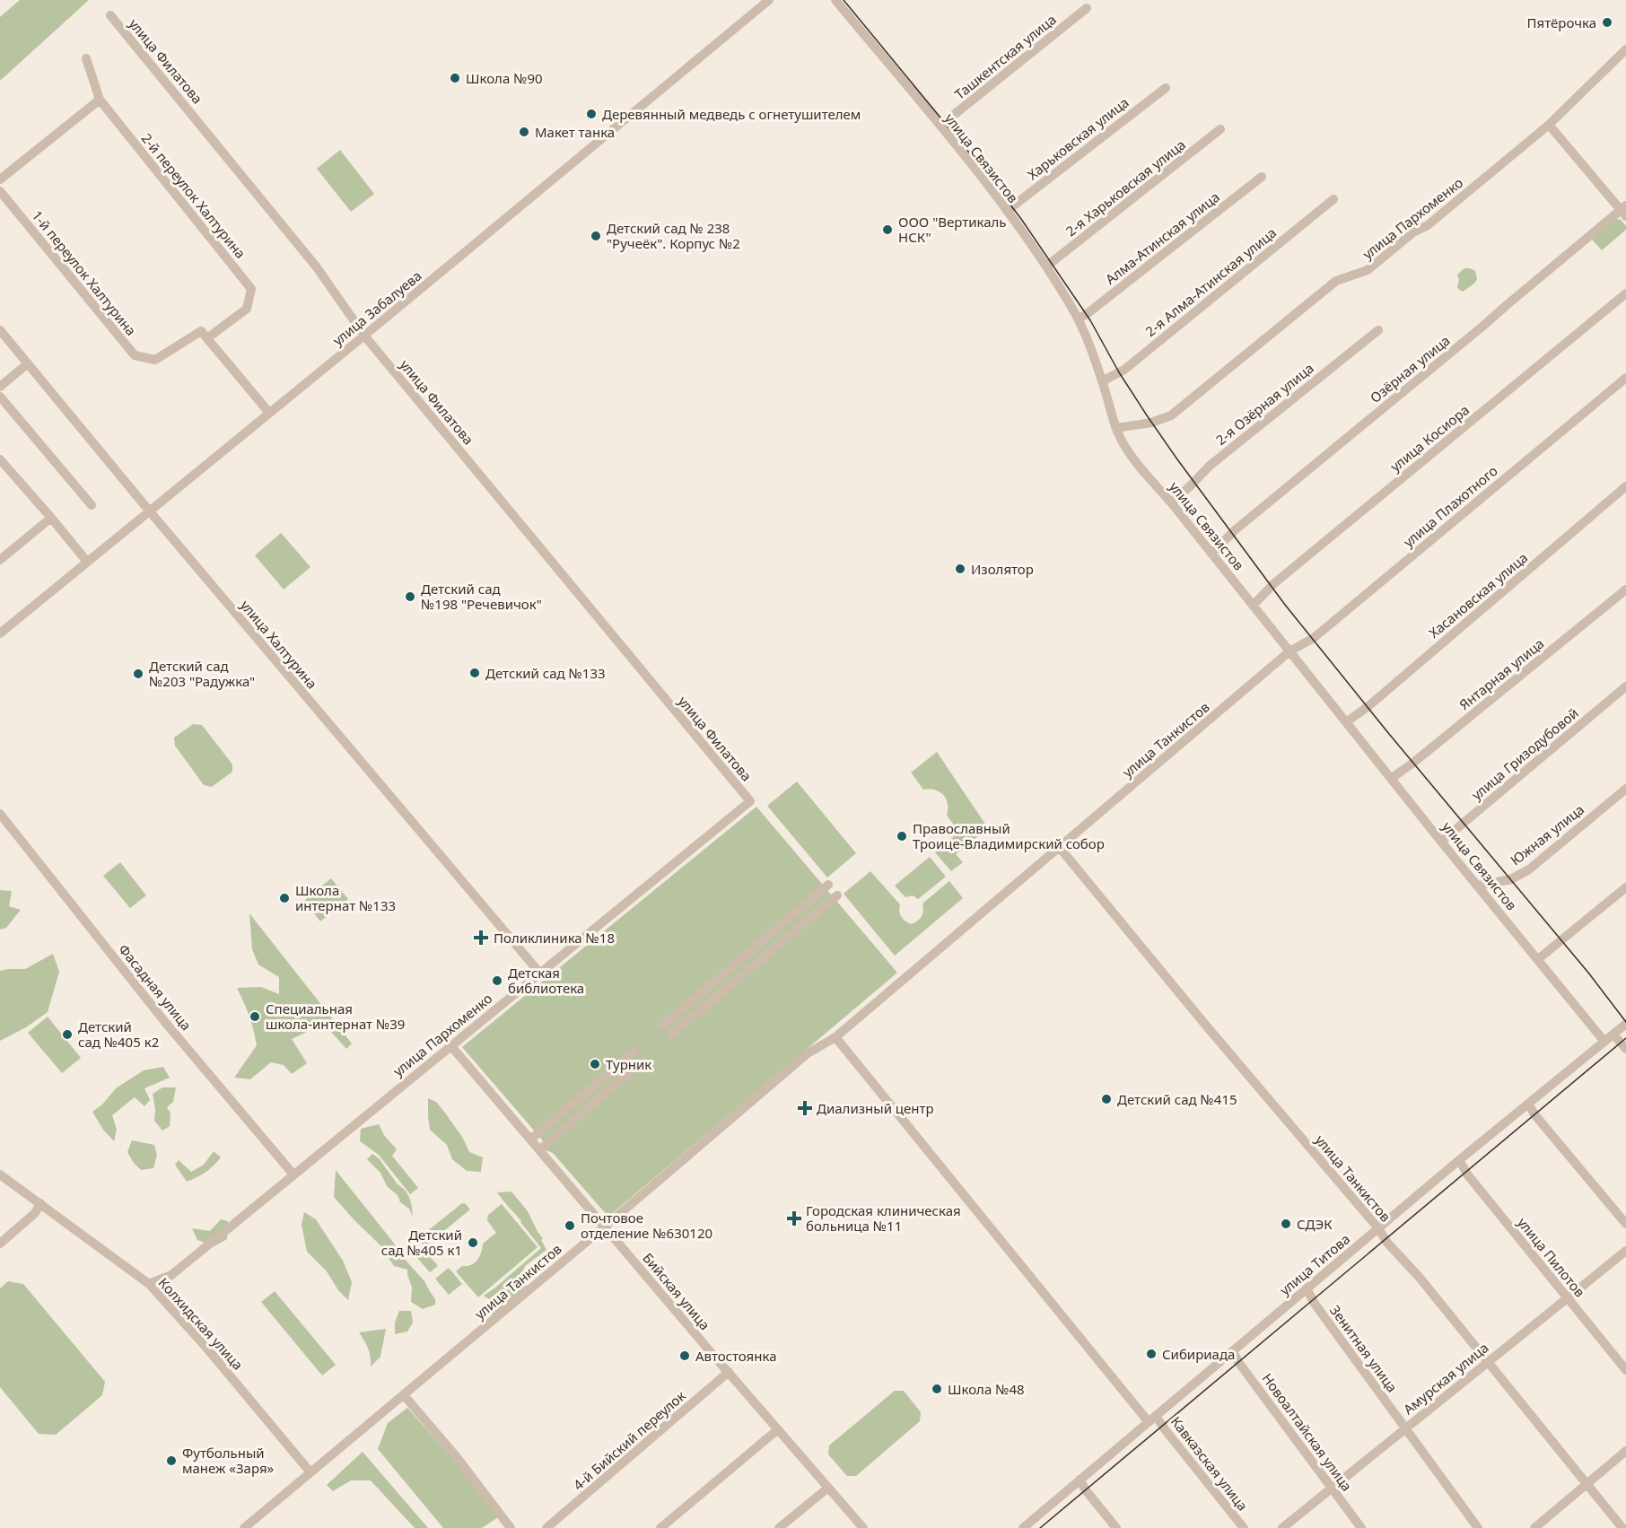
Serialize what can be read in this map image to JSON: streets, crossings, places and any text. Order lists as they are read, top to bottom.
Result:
{
  "streets": {
    "street": [
      "Ташкентская улица",
      "улица Филатова",
      "Харьковская улица",
      "улица Связистов",
      "2-я Харьковская улица",
      "2-й переулок Халтурина",
      "улица Пархоменко",
      "Алма-Атинская улица",
      "1-й переулок Халтурина",
      "2-я Алма-Атинская улица",
      "улица Забалуева",
      "Озёрная улица",
      "2-я Озёрная улица",
      "улица Косиора",
      "улица Плахотного",
      "Хасановская улица",
      "улица Халтурина",
      "Янтарная улица",
      "улица Танкистов",
      "улица Гризодубовой",
      "Южная улица",
      "Фасадная улица",
      "улица Пилотов",
      "улица Титова",
      "Бийская улица",
      "Колхидская улица",
      "Зенитная улица",
      "Амурская улица",
      "Новоалтайская улица",
      "4-й Бийский переулок",
      "Кавказская улица"
    ]
  },
  "crossings": [
    ["Ташкентская улица", "улица Связистов"],
    ["улица Филатова", "улица Пархоменко"],
    ["улица Филатова", "улица Забалуева"],
    ["Харьковская улица", "улица Связистов"],
    ["улица Связистов", "2-я Харьковская улица"],
    ["улица Связистов", "улица Пархоменко"],
    ["улица Связистов", "Алма-Атинская улица"],
    ["улица Связистов", "2-я Алма-Атинская улица"],
    ["улица Связистов", "Озёрная улица"],
    ["улица Связистов", "2-я Озёрная улица"],
    ["улица Связистов", "улица Косиора"],
    ["улица Связистов", "улица Плахотного"],
    ["улица Связистов", "Хасановская улица"],
    ["улица Связистов", "Янтарная улица"],
    ["улица Связистов", "улица Танкистов"],
    ["улица Связистов", "улица Гризодубовой"],
    ["улица Связистов", "Южная улица"],
    ["улица Связистов", "улица Титова"],
    ["2-й переулок Халтурина", "1-й переулок Халтурина"],
    ["улица Пархоменко", "улица Халтурина"],
    ["улица Пархоменко", "Фасадная улица"],
    ["улица Пархоменко", "Бийская улица"],
    ["улица Пархоменко", "Колхидская улица"],
    ["улица Забалуева", "улица Халтурина"],
    ["улица Плахотного", "улица Танкистов"],
    ["улица Танкистов", "улица Титова"],
    ["улица Танкистов", "Бийская улица"],
    ["улица Танкистов", "Колхидская улица"],
    ["улица Танкистов", "Амурская улица"],
    ["улица Пилотов", "улица Титова"],
    ["улица Пилотов", "Амурская улица"],
    ["улица Титова", "Зенитная улица"],
    ["улица Титова", "Новоалтайская улица"],
    ["улица Титова", "Кавказская улица"],
    ["Бийская улица", "4-й Бийский переулок"],
    ["Зенитная улица", "Амурская улица"],
    ["Амурская улица", "Новоалтайская улица"]
  ],
  "places": {
    "other": [
      "Пятёрочка",
      "Школа №90",
      "Деревянный медведь с огнетушителем",
      "Макет танка",
      "ООО \"Вертикаль НСК\"",
      "Детский сад № 238 \"Ручеёк\". Корпус №2",
      "Изолятор",
      "Детский сад №198 \"Речевичок\"",
      "Детский сад №133",
      "Детский сад №203 \"Радужка\"",
      "Православный Троице-Владимирский собор",
      "Школа интернат №133",
      "Детская библиотека",
      "Специальная школа-интернат №39",
      "Детский сад №405 к2",
      "Турник",
      "Детский сад №415",
      "СДЭК",
      "Почтовое отделение №630120",
      "Детский сад №405 к1",
      "Сибириада",
      "Автостоянка",
      "Школа №48",
      "Футбольный манеж «Заря»"
    ],
    "health": ["Поликлиника №18", "Диализный центр", "Городская клиническая больница №11"]
  }
}
